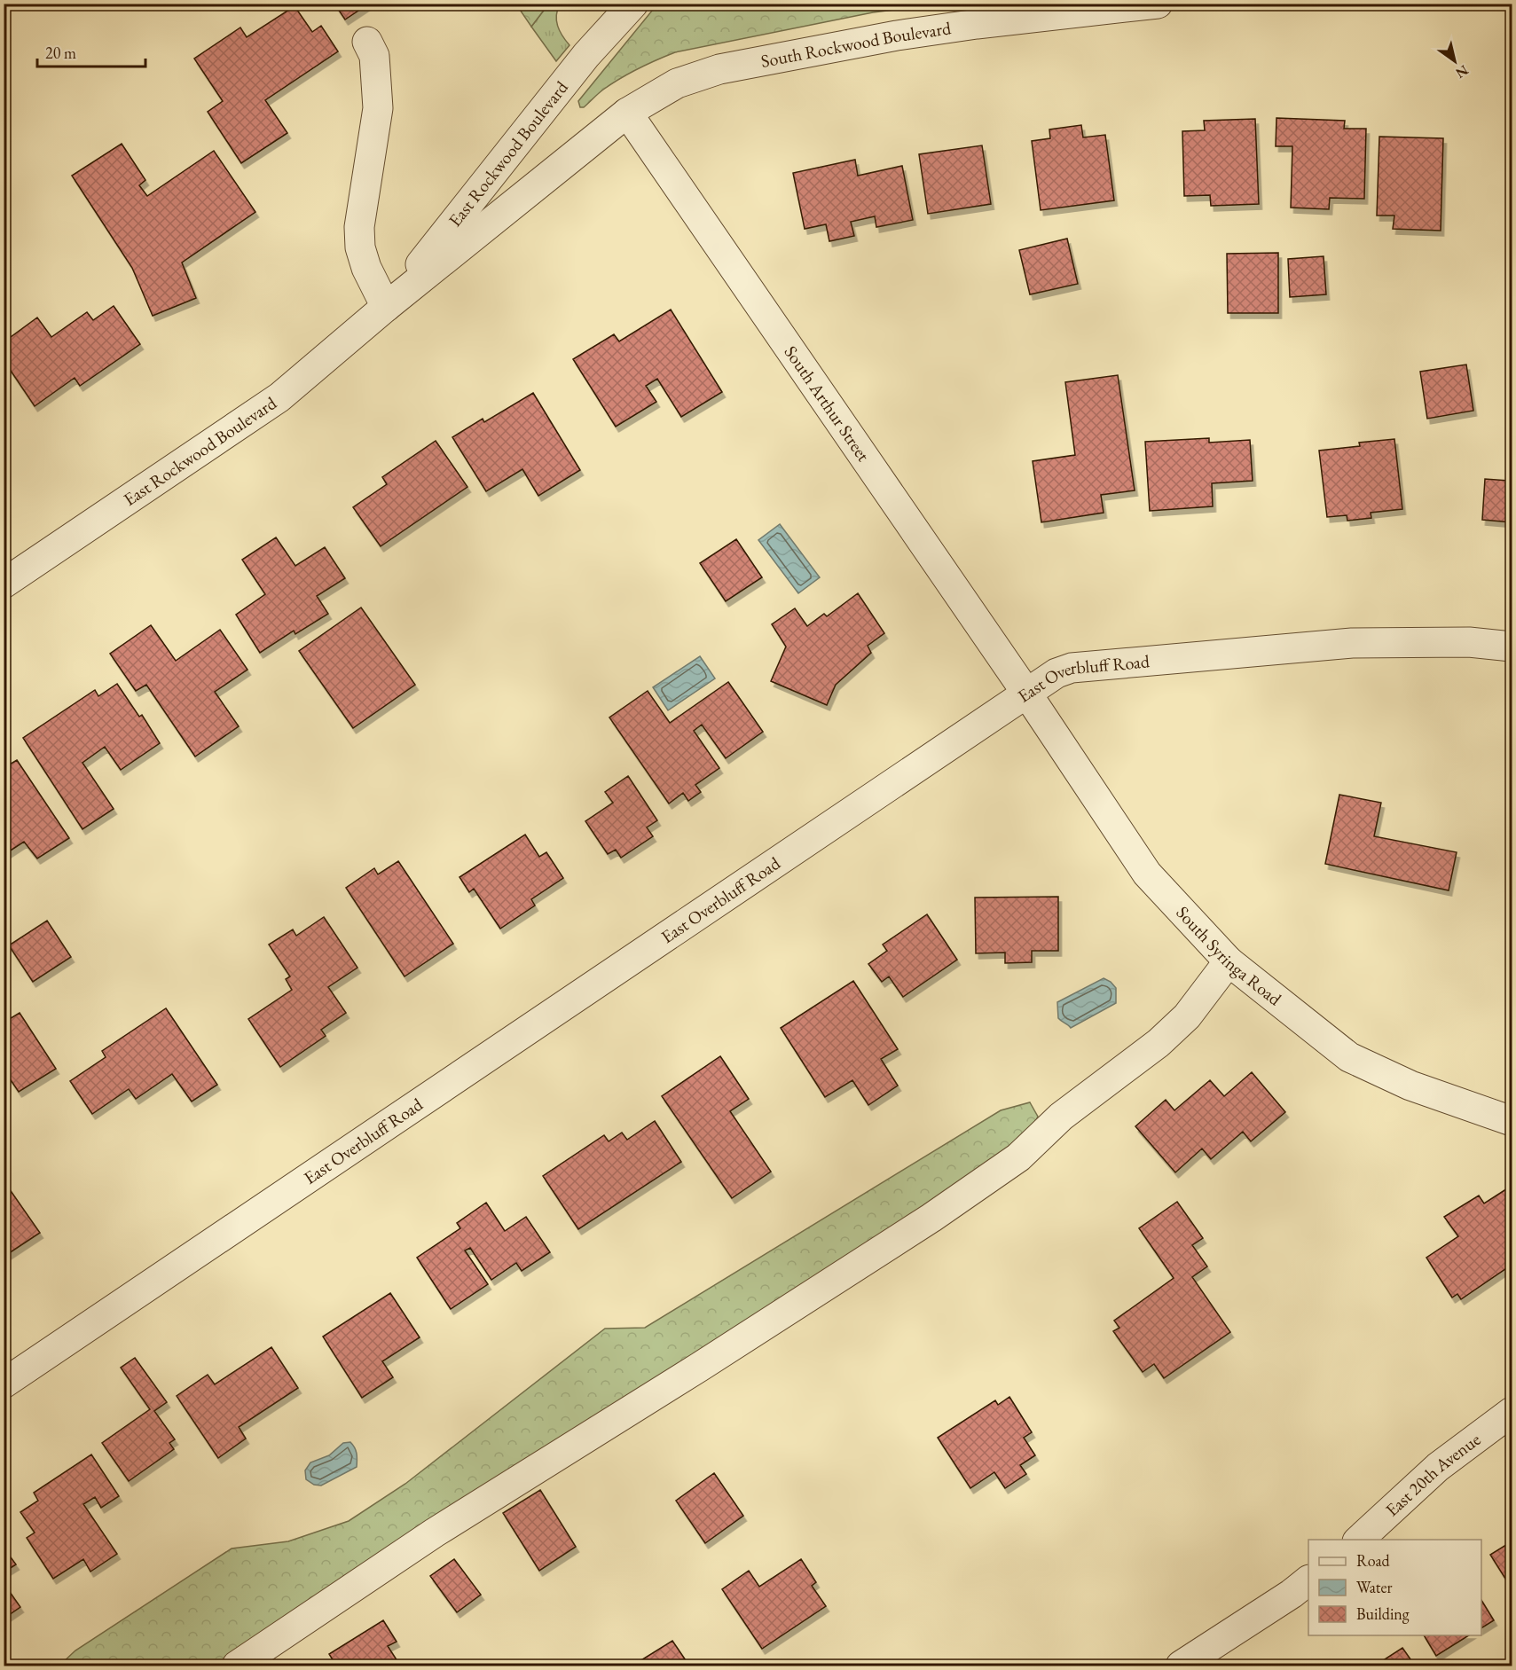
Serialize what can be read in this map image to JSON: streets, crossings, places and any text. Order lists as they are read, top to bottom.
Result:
{
  "streets": {
    "street": [
      "South Rockwood Boulevard",
      "East Rockwood Boulevard",
      "South Arthur Street",
      "East Overbluff Road",
      "South Syringa Road",
      "East 20th Avenue"
    ]
  },
  "crossings": [
    ["South Rockwood Boulevard", "East Rockwood Boulevard"],
    ["South Rockwood Boulevard", "South Arthur Street"],
    ["East Rockwood Boulevard", "South Arthur Street"],
    ["South Arthur Street", "East Overbluff Road"],
    ["South Arthur Street", "South Syringa Road"],
    ["East Overbluff Road", "South Syringa Road"]
  ],
  "legend": ["Road", "Water", "Building"],
  "scale_bar": "20 m",
  "north": "bottom right"
}
